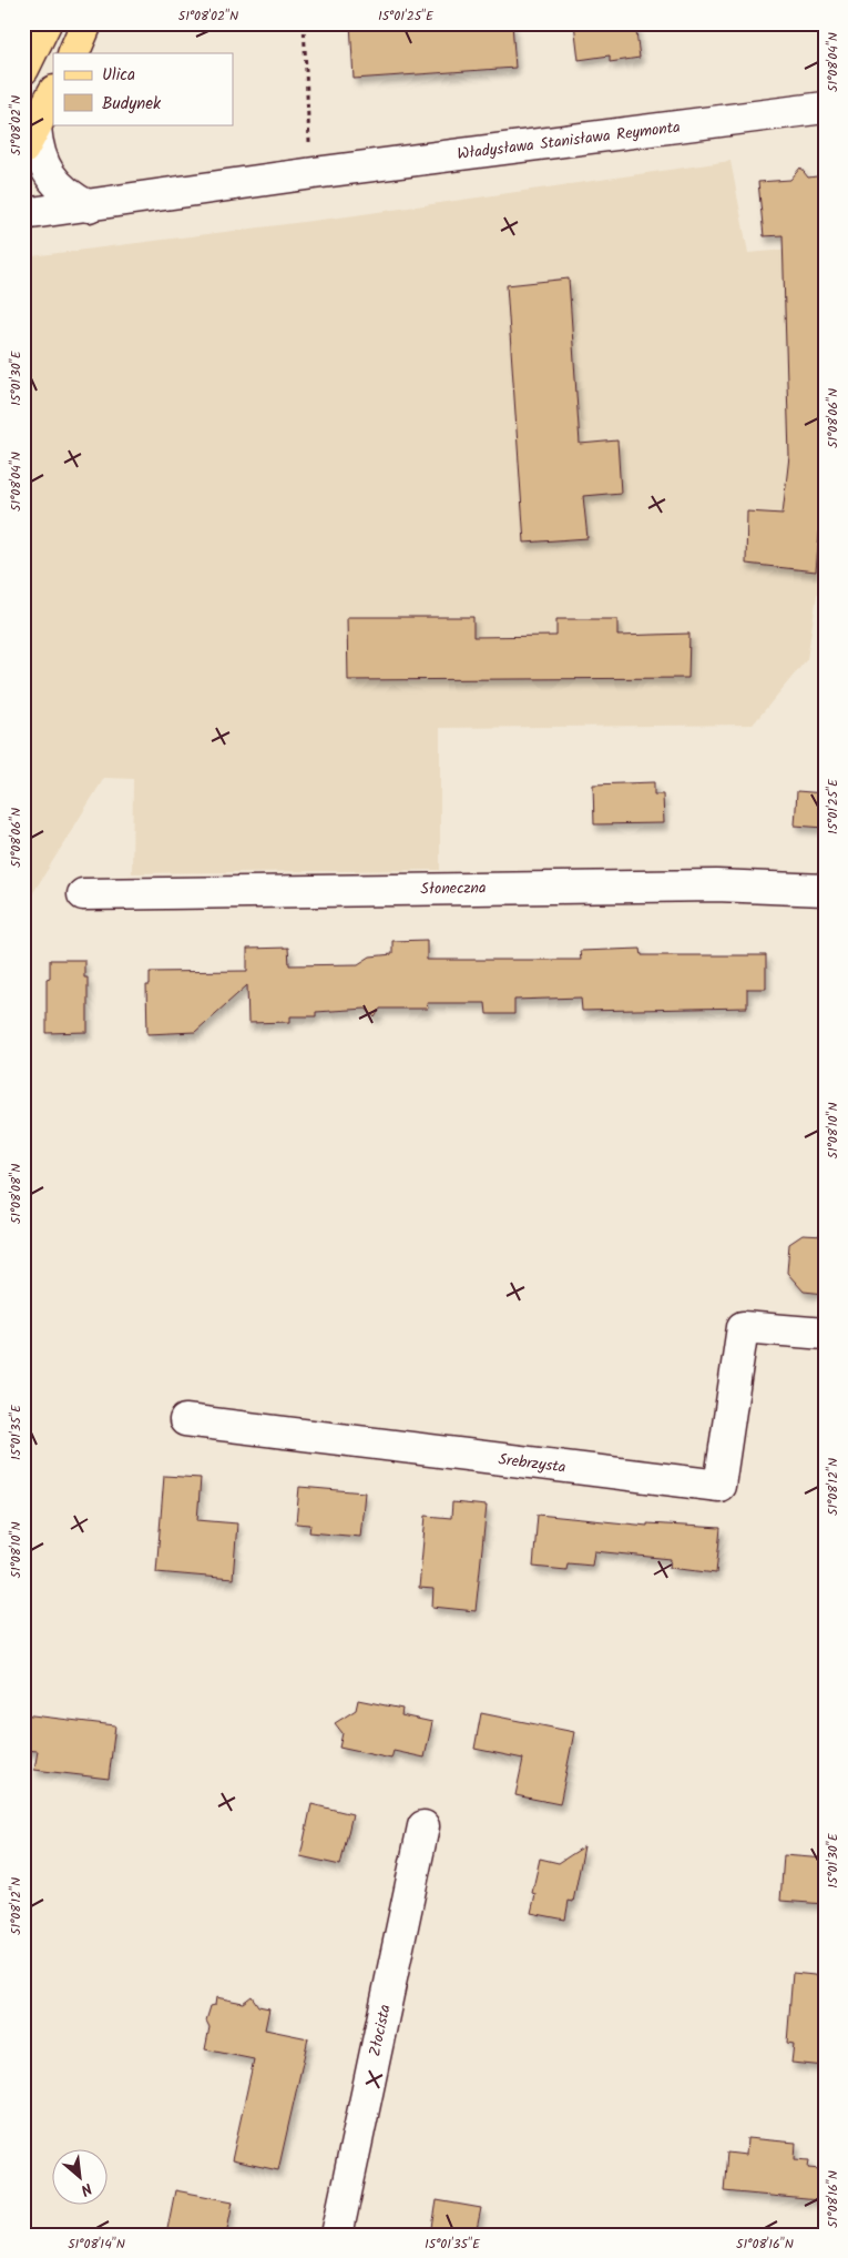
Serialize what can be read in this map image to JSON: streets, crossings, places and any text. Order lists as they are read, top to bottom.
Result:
{
  "streets": {
    "street": [
      "Władysława Stanisława Reymonta",
      "Słoneczna",
      "Srebrzysta",
      "Złocista"
    ]
  },
  "legend": ["Ulica", "Budynek"],
  "north": "bottom right",
  "coordinates": [
    "51°08'02\"N",
    "15°01'25\"E",
    "51°08'04\"N",
    "15°01'30\"E",
    "51°08'06\"N",
    "51°08'10\"N",
    "51°08'08\"N",
    "15°01'35\"E",
    "51°08'12\"N",
    "51°08'16\"N",
    "51°08'14\"N"
  ]
}
